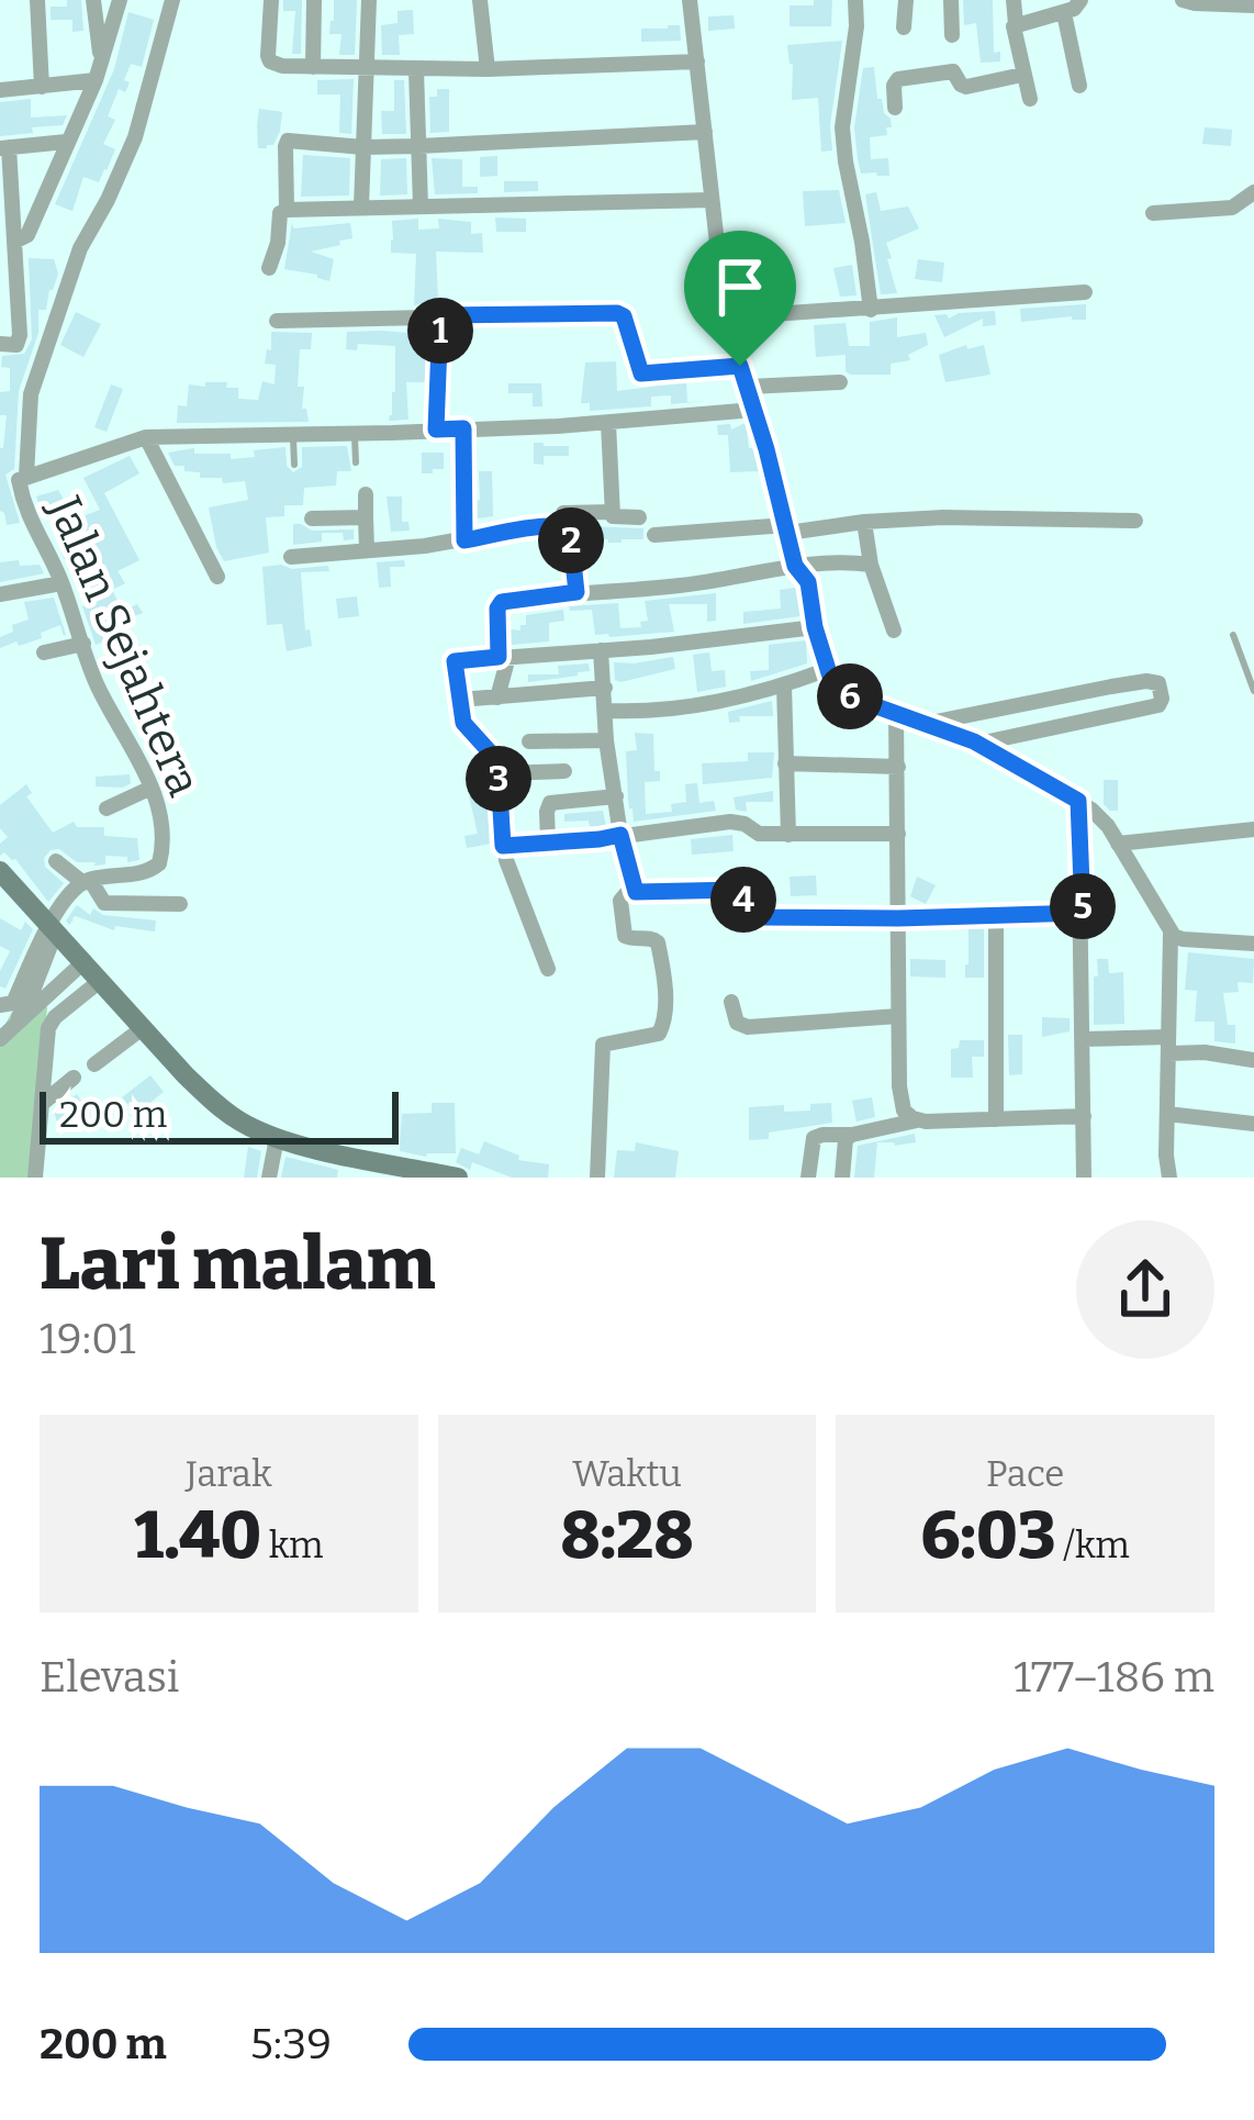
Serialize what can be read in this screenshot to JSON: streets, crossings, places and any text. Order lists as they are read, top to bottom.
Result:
{
  "streets": {
    "street": ["Jalan Sejahtera"]
  },
  "scale_bar": "200 m",
  "page": {
    "pins": [
      "1",
      "2",
      "6",
      "3",
      "4",
      "5"
    ],
    "scale": "200 m",
    "heading": ["Lari malam", "19:01"],
    "stats": [
      ["Jarak", "1.40 km"],
      ["Waktu", "8:28"],
      ["Pace", "6:03 /km"]
    ],
    "chart": ["Elevasi", "177–186 m"],
    "list": [
      {
        "name": "200 m",
        "note": "5:39"
      }
    ]
  }
}
